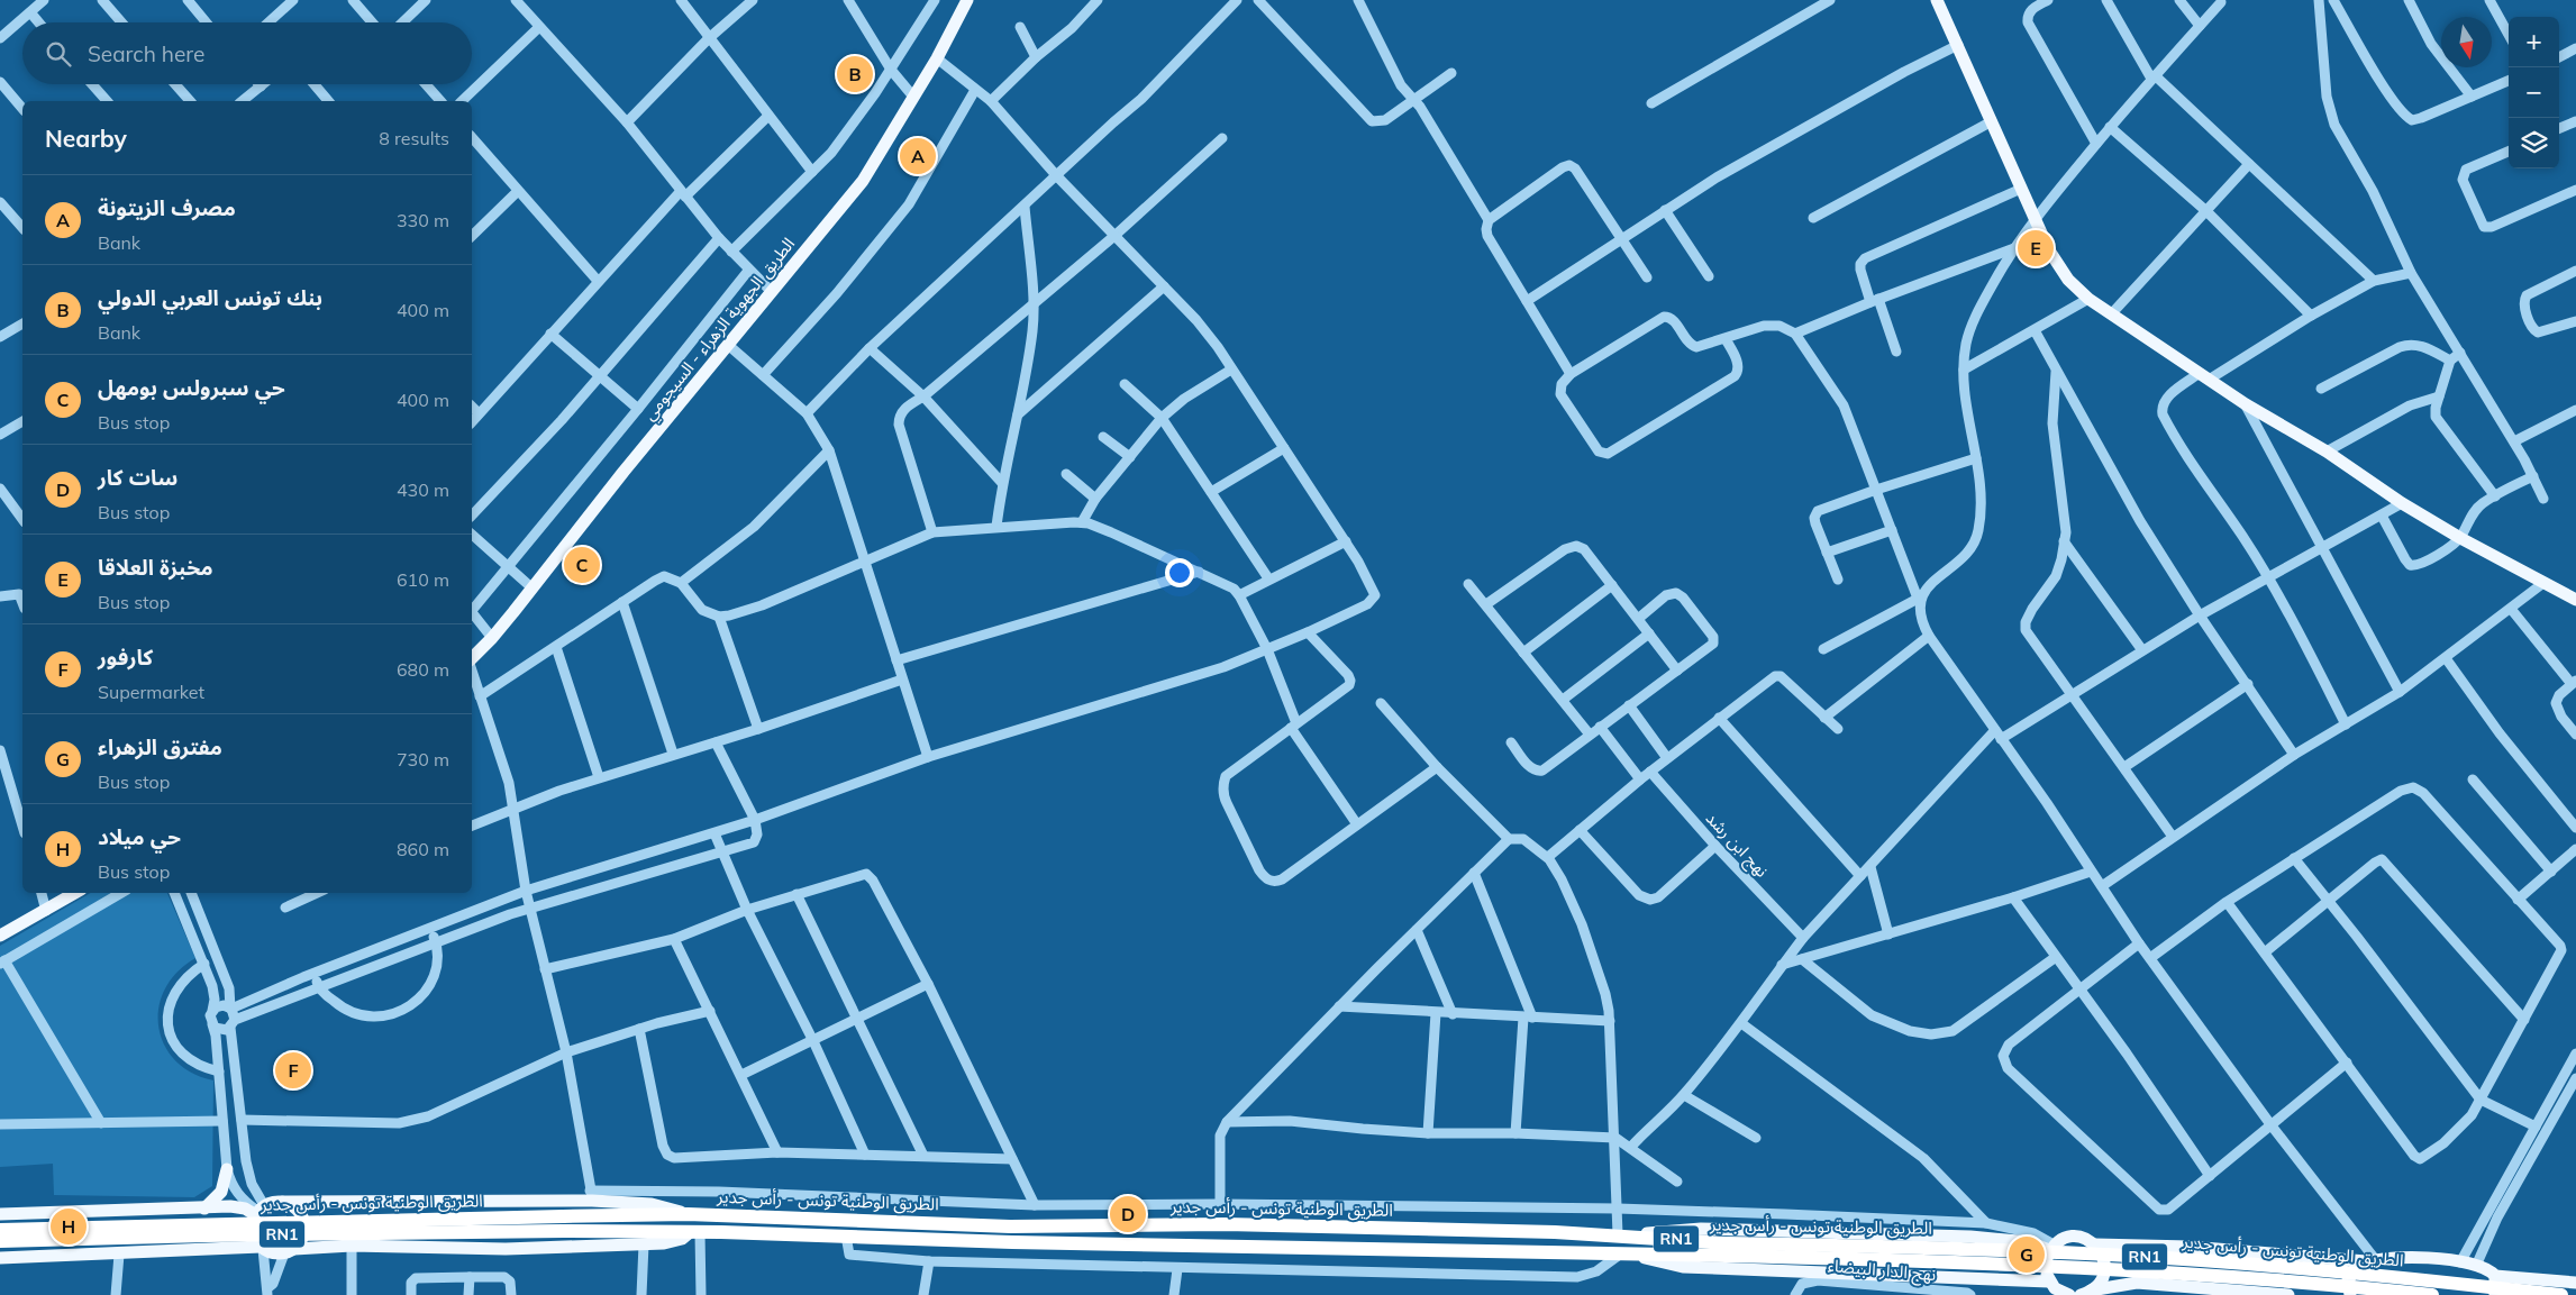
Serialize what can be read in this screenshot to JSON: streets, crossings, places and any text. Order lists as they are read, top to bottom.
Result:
{
  "streets": {
    "highway": ["الطريق الوطنية تونس - رأس جدير", "RN1"],
    "main road": ["الطريق الجهوية الزهراء - السيجومي"],
    "street": ["نهج ابن رشد", "نهج الدار البيضاء"]
  },
  "north": "bottom",
  "page": {
    "map_buttons": ["+", "−"],
    "search": "Search here",
    "pins": [
      "B",
      "A",
      "E",
      "C",
      "F",
      "D",
      "H",
      "G"
    ],
    "heading": ["Nearby", "8 results"],
    "list": [
      {
        "mark": "A",
        "name": "مصرف الزيتونة",
        "note": "Bank",
        "value": "330 m"
      },
      {
        "mark": "B",
        "name": "بنك تونس العربي الدولي",
        "note": "Bank",
        "value": "400 m"
      },
      {
        "mark": "C",
        "name": "حي سبرولس بومهل",
        "note": "Bus stop",
        "value": "400 m"
      },
      {
        "mark": "D",
        "name": "سات كار",
        "note": "Bus stop",
        "value": "430 m"
      },
      {
        "mark": "E",
        "name": "مخبزة العلاقا",
        "note": "Bus stop",
        "value": "610 m"
      },
      {
        "mark": "F",
        "name": "كارفور",
        "note": "Supermarket",
        "value": "680 m"
      },
      {
        "mark": "G",
        "name": "مفترق الزهراء",
        "note": "Bus stop",
        "value": "730 m"
      },
      {
        "mark": "H",
        "name": "حي ميلاد",
        "note": "Bus stop",
        "value": "860 m"
      }
    ]
  }
}
